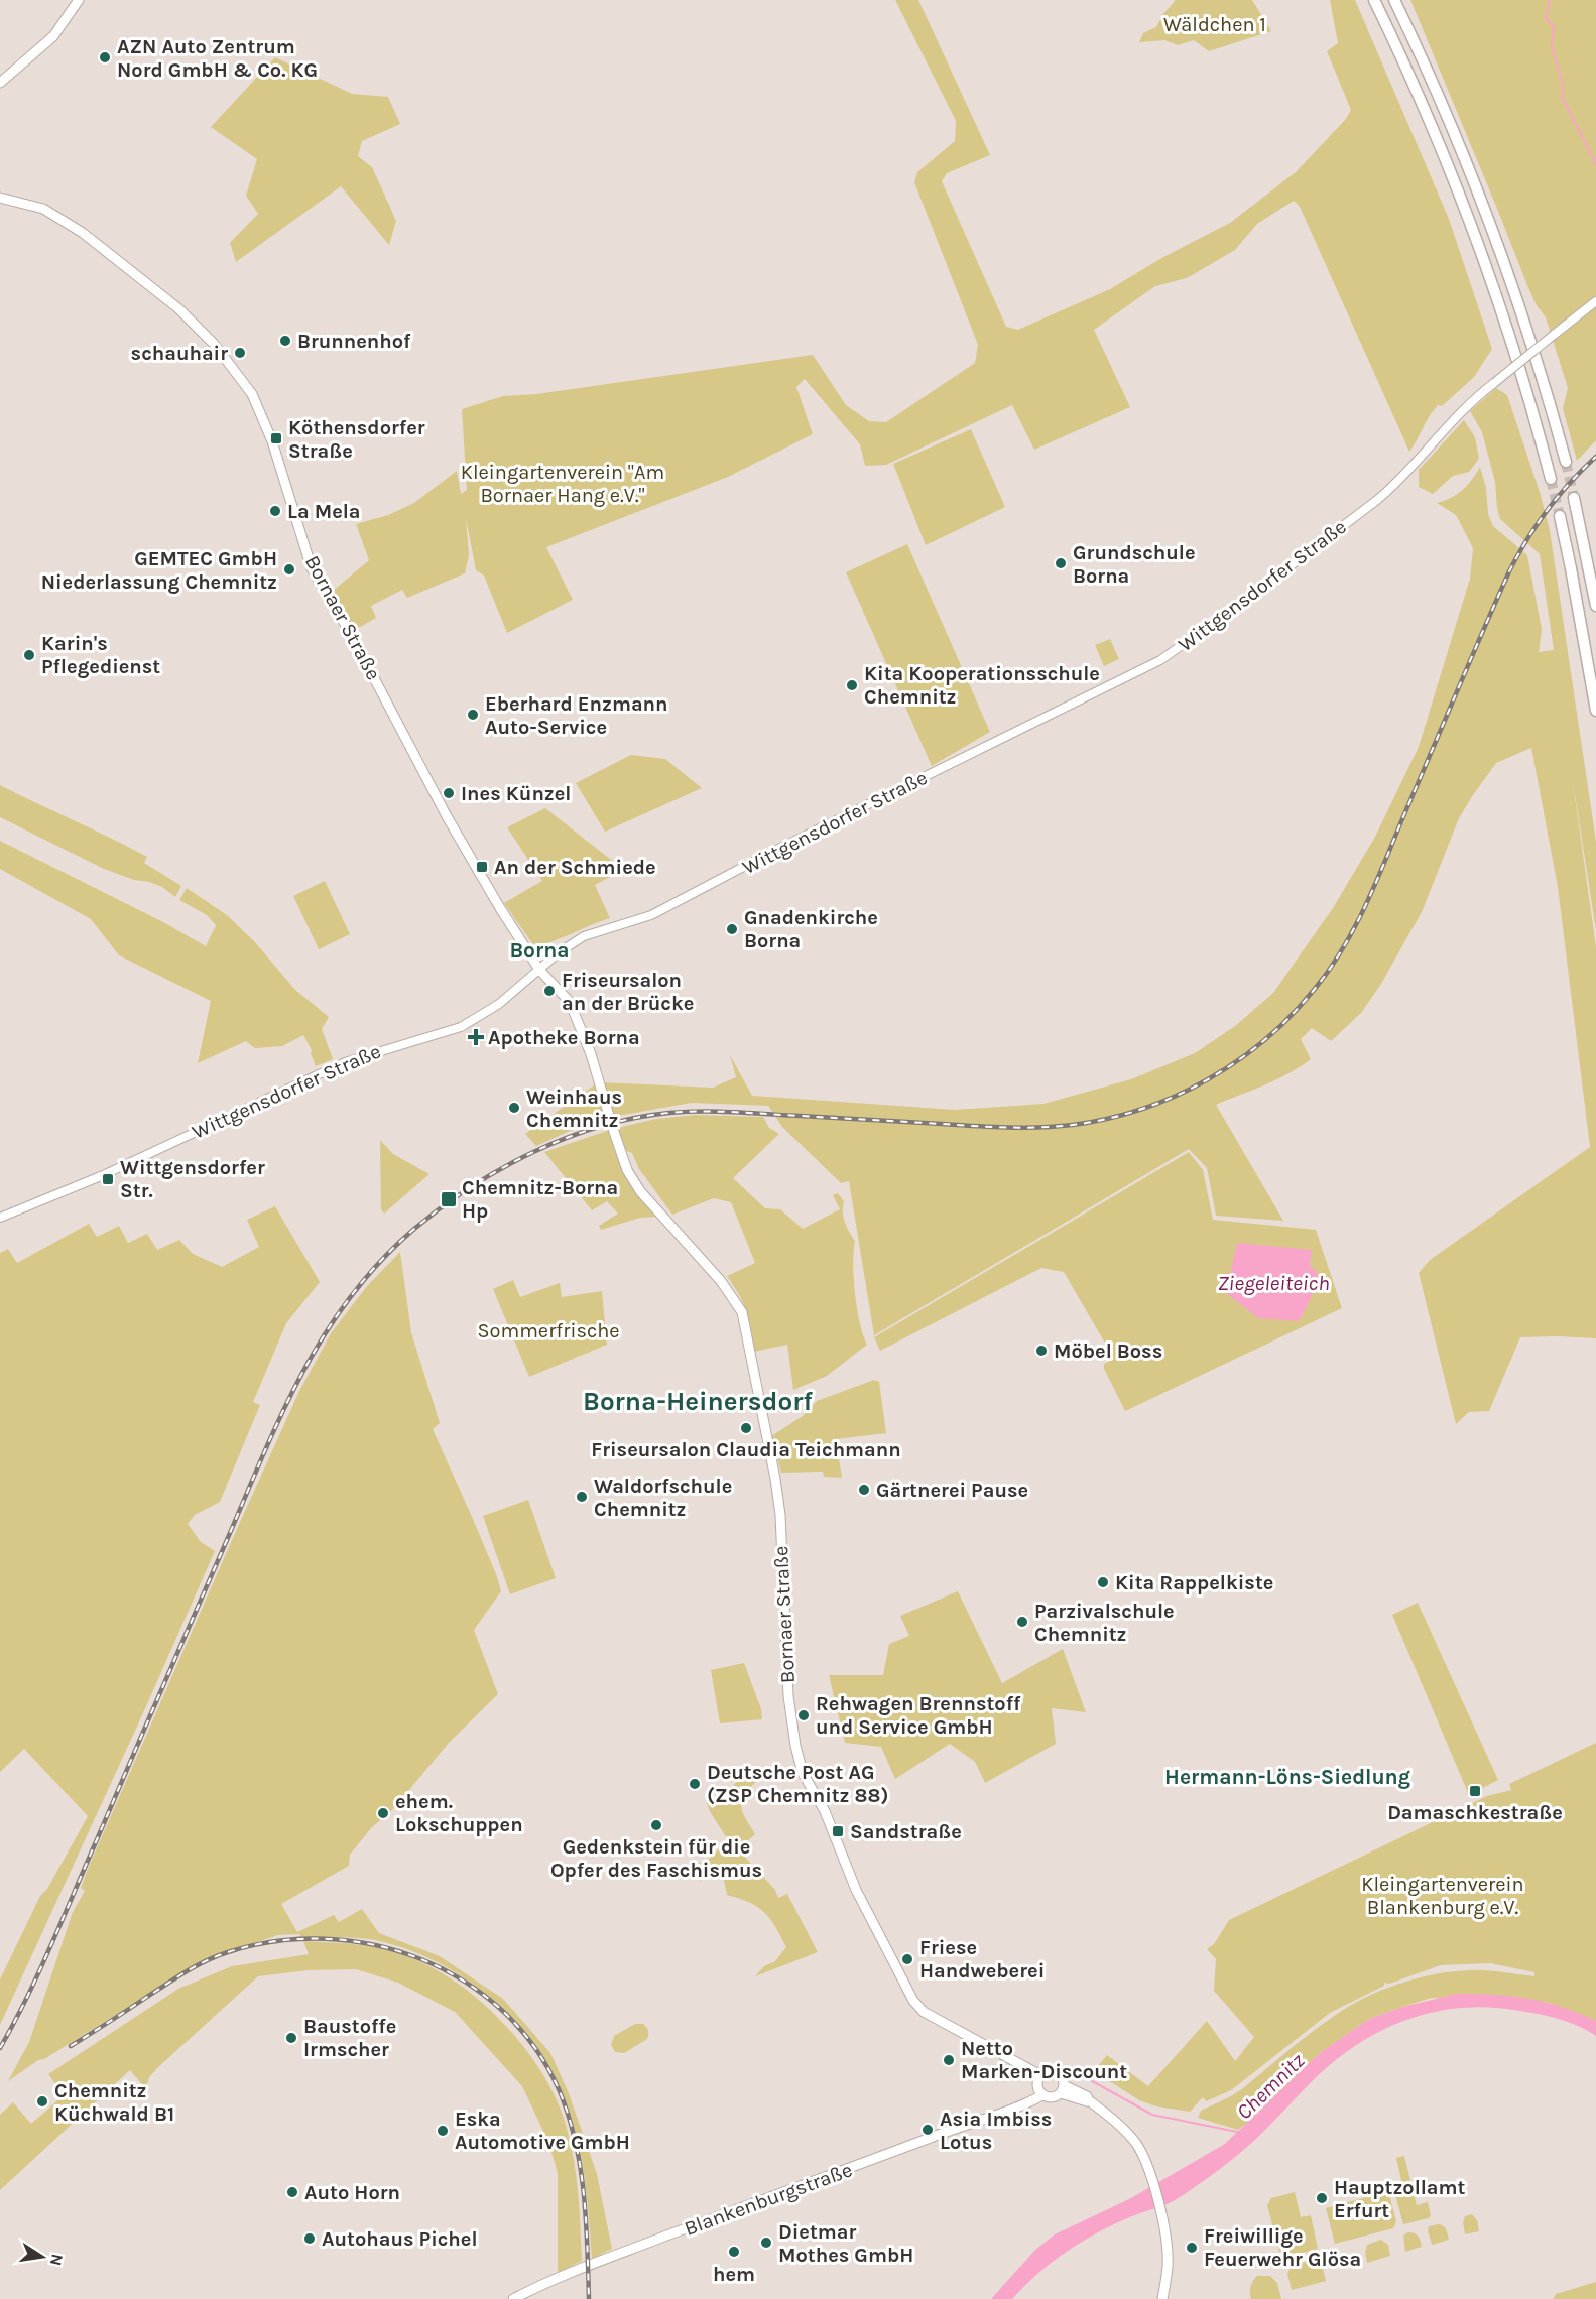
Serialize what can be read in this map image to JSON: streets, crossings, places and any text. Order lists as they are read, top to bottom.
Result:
{
  "streets": {
    "main road": ["Bornaer Straße", "Blankenburgstraße"],
    "street": ["Wittgensdorfer Straße"]
  },
  "crossings": [
    ["Wittgensdorfer Straße", "Bornaer Straße"],
    ["Bornaer Straße", "Blankenburgstraße"]
  ],
  "districts": ["Borna", "Borna-Heinersdorf", "Hermann-Löns-Siedlung"],
  "water": ["Ziegeleiteich", "Chemnitz"],
  "parks": [
    "Wäldchen 1",
    "Kleingartenverein \"Am Bornaer Hang e.V.\"",
    "Sommerfrische",
    "Kleingartenverein Blankenburg e.V."
  ],
  "places": {
    "other": [
      "AZN Auto Zentrum Nord GmbH & Co. KG",
      "Brunnenhof",
      "schauhair",
      "La Mela",
      "Grundschule Borna",
      "GEMTEC GmbH Niederlassung Chemnitz",
      "Karin's Pflegedienst",
      "Kita Kooperationsschule Chemnitz",
      "Eberhard Enzmann Auto-Service",
      "Ines Künzel",
      "Gnadenkirche Borna",
      "Friseursalon an der Brücke",
      "Weinhaus Chemnitz",
      "Möbel Boss",
      "Friseursalon Claudia Teichmann",
      "Gärtnerei Pause",
      "Waldorfschule Chemnitz",
      "Kita Rappelkiste",
      "Parzivalschule Chemnitz",
      "Rehwagen Brennstoff und Service GmbH",
      "Deutsche Post AG (ZSP Chemnitz 88)",
      "ehem. Lokschuppen",
      "Gedenkstein für die Opfer des Faschismus",
      "Friese Handweberei",
      "Baustoffe Irmscher",
      "Netto Marken-Discount",
      "Chemnitz Küchwald B1",
      "Asia Imbiss Lotus",
      "Eska Automotive GmbH",
      "Auto Horn",
      "Hauptzollamt Erfurt",
      "Autohaus Pichel",
      "Dietmar Mothes GmbH",
      "Freiwillige Feuerwehr Glösa",
      "hem"
    ],
    "transit": [
      "Köthensdorfer Straße",
      "An der Schmiede",
      "Wittgensdorfer Str.",
      "Chemnitz-Borna Hp",
      "Damaschkestraße",
      "Sandstraße"
    ],
    "health": ["Apotheke Borna"]
  },
  "north": "right"
}
